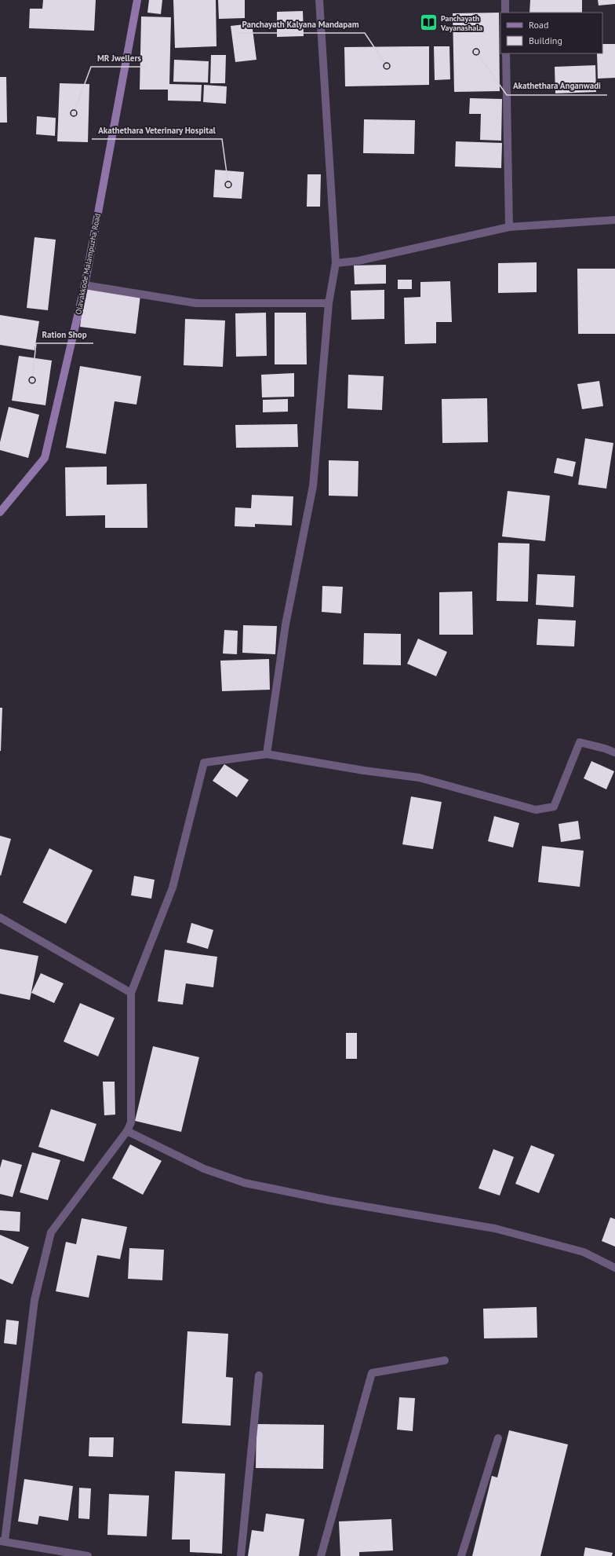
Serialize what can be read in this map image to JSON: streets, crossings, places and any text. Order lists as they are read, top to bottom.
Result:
{
  "streets": {
    "main road": ["Olavakkode Malampuzha Road"]
  },
  "places": {
    "library": ["Panchayath Vayanashala"],
    "other": [
      "Akathethara Anganwadi",
      "Panchayath Kalyana Mandapam",
      "MR Jwellers",
      "Akathethara Veterinary Hospital",
      "Ration Shop"
    ]
  },
  "legend": ["Road", "Building"]
}
